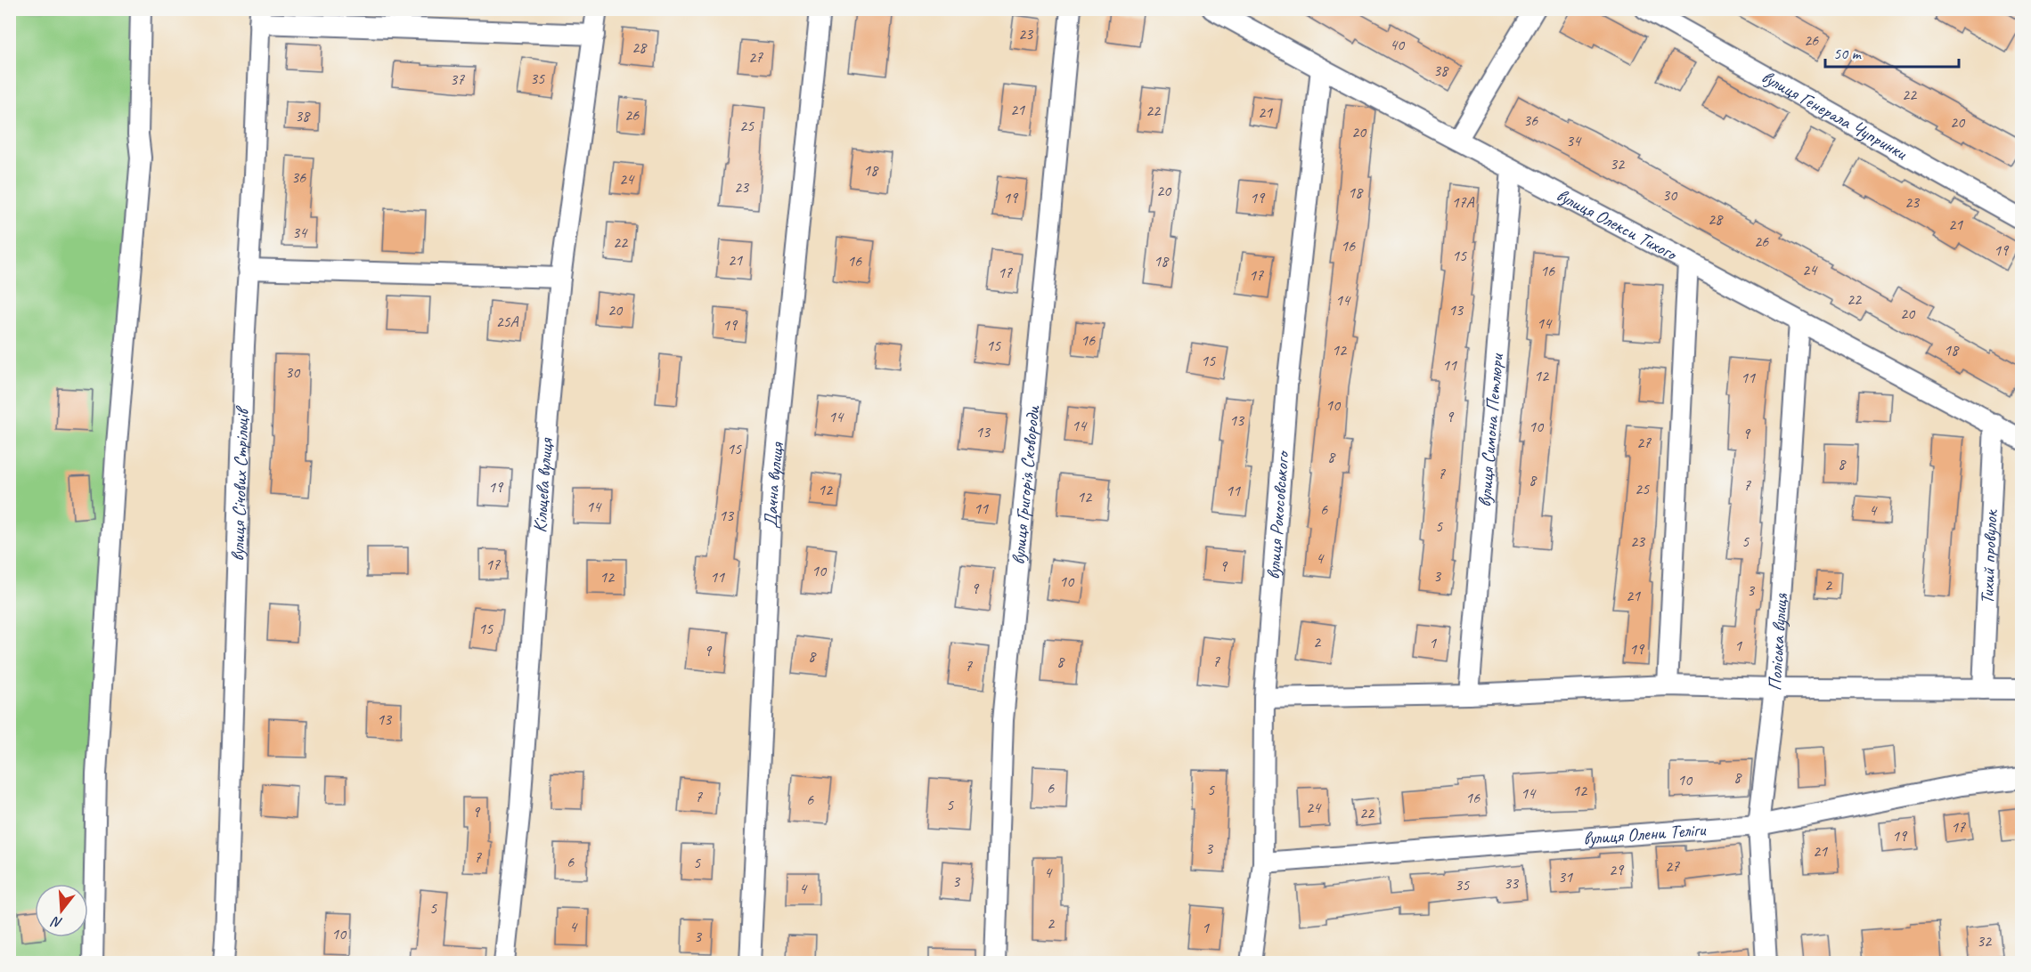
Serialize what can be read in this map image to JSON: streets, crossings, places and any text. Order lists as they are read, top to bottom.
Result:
{
  "streets": {
    "street": [
      "вулиця Генерала Чупринки",
      "вулиця Олекси Тихого",
      "вулиця Симона Петлюри",
      "Кільцева вулиця",
      "Дачна вулиця",
      "вулиця Григорія Сковороди",
      "вулиця Січових Стрільців",
      "вулиця Рокосовського",
      "Тихий провулок",
      "Поліська вулиця",
      "вулиця Олени Теліги"
    ]
  },
  "crossings": [
    ["вулиця Олекси Тихого", "вулиця Симона Петлюри"],
    ["вулиця Олекси Тихого", "вулиця Рокосовського"],
    ["вулиця Олекси Тихого", "Тихий провулок"],
    ["вулиця Олекси Тихого", "Поліська вулиця"],
    ["вулиця Рокосовського", "вулиця Олени Теліги"],
    ["Поліська вулиця", "вулиця Олени Теліги"]
  ],
  "house_numbers": [
    "23",
    "26",
    "40",
    "28",
    "27",
    "38",
    "35",
    "37",
    "22",
    "21",
    "22",
    "21",
    "26",
    "38",
    "36",
    "20",
    "25",
    "20",
    "34",
    "32",
    "18",
    "36",
    "24",
    "23",
    "20",
    "18",
    "30",
    "19",
    "19",
    "17А",
    "23",
    "28",
    "21",
    "34",
    "26",
    "22",
    "16",
    "19",
    "15",
    "21",
    "16",
    "18",
    "24",
    "16",
    "17",
    "17",
    "22",
    "14",
    "20",
    "13",
    "20",
    "25А",
    "14",
    "19",
    "16",
    "15",
    "12",
    "18",
    "15",
    "11",
    "30",
    "12",
    "11",
    "10",
    "14",
    "9",
    "13",
    "14",
    "10",
    "13",
    "9",
    "27",
    "15",
    "8",
    "8",
    "7",
    "8",
    "7",
    "19",
    "25",
    "12",
    "11",
    "12",
    "14",
    "11",
    "6",
    "4",
    "13",
    "5",
    "23",
    "5",
    "4",
    "17",
    "9",
    "10",
    "3",
    "12",
    "11",
    "10",
    "2",
    "9",
    "3",
    "21",
    "15",
    "2",
    "1",
    "1",
    "19",
    "9",
    "8",
    "8",
    "7",
    "7",
    "13",
    "8",
    "10",
    "6",
    "5",
    "12",
    "14",
    "7",
    "16",
    "6",
    "5",
    "24",
    "9",
    "22",
    "17",
    "19",
    "3",
    "21",
    "7",
    "6",
    "5",
    "27",
    "29",
    "4",
    "31",
    "3",
    "33",
    "35",
    "4",
    "5",
    "2",
    "4",
    "1",
    "10",
    "3",
    "32"
  ],
  "scale_bar": "50 m",
  "north": "bottom"
}
